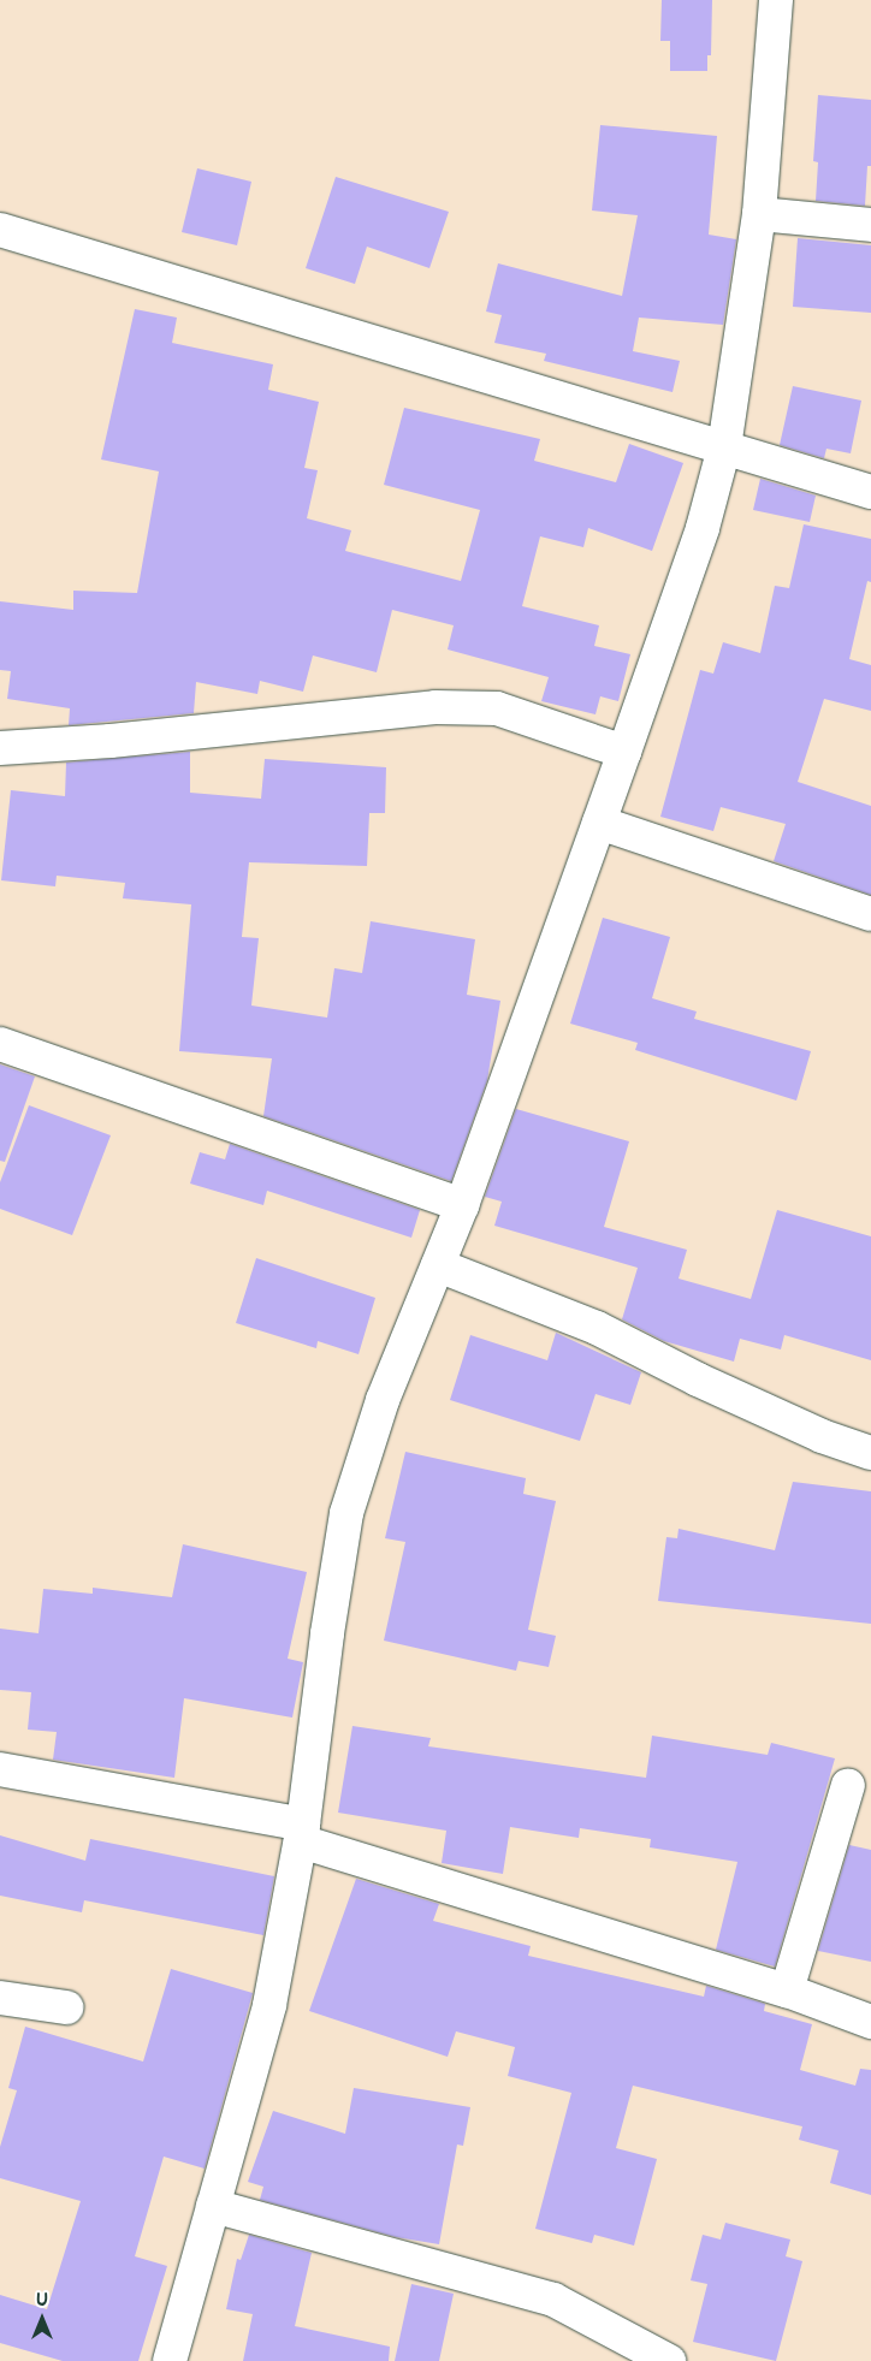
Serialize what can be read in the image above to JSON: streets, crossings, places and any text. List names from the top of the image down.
{
  "north": "top"
}
